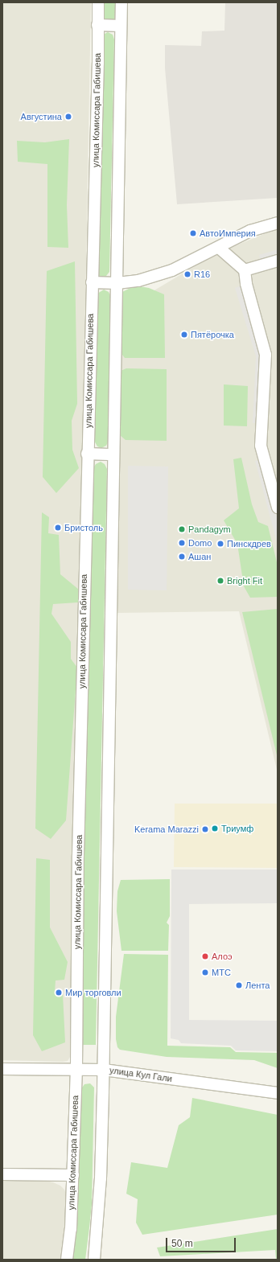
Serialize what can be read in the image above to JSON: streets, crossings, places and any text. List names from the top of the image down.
{
  "streets": {
    "street": ["улица Комиссара Габишева", "улица Кул Гали"]
  },
  "crossings": [
    ["улица Комиссара Габишева", "улица Кул Гали"]
  ],
  "places": [
    "Августина",
    "АвтоИмперия",
    "R16",
    "Пятёрочка",
    "Бристоль",
    "Pandagym",
    "Domo",
    "Пинскдрев",
    "Ашан",
    "Bright Fit",
    "Триумф",
    "Kerama Marazzi",
    "Алоэ",
    "МТС",
    "Лента",
    "Мир торговли"
  ],
  "scale_bar": "50 m"
}
